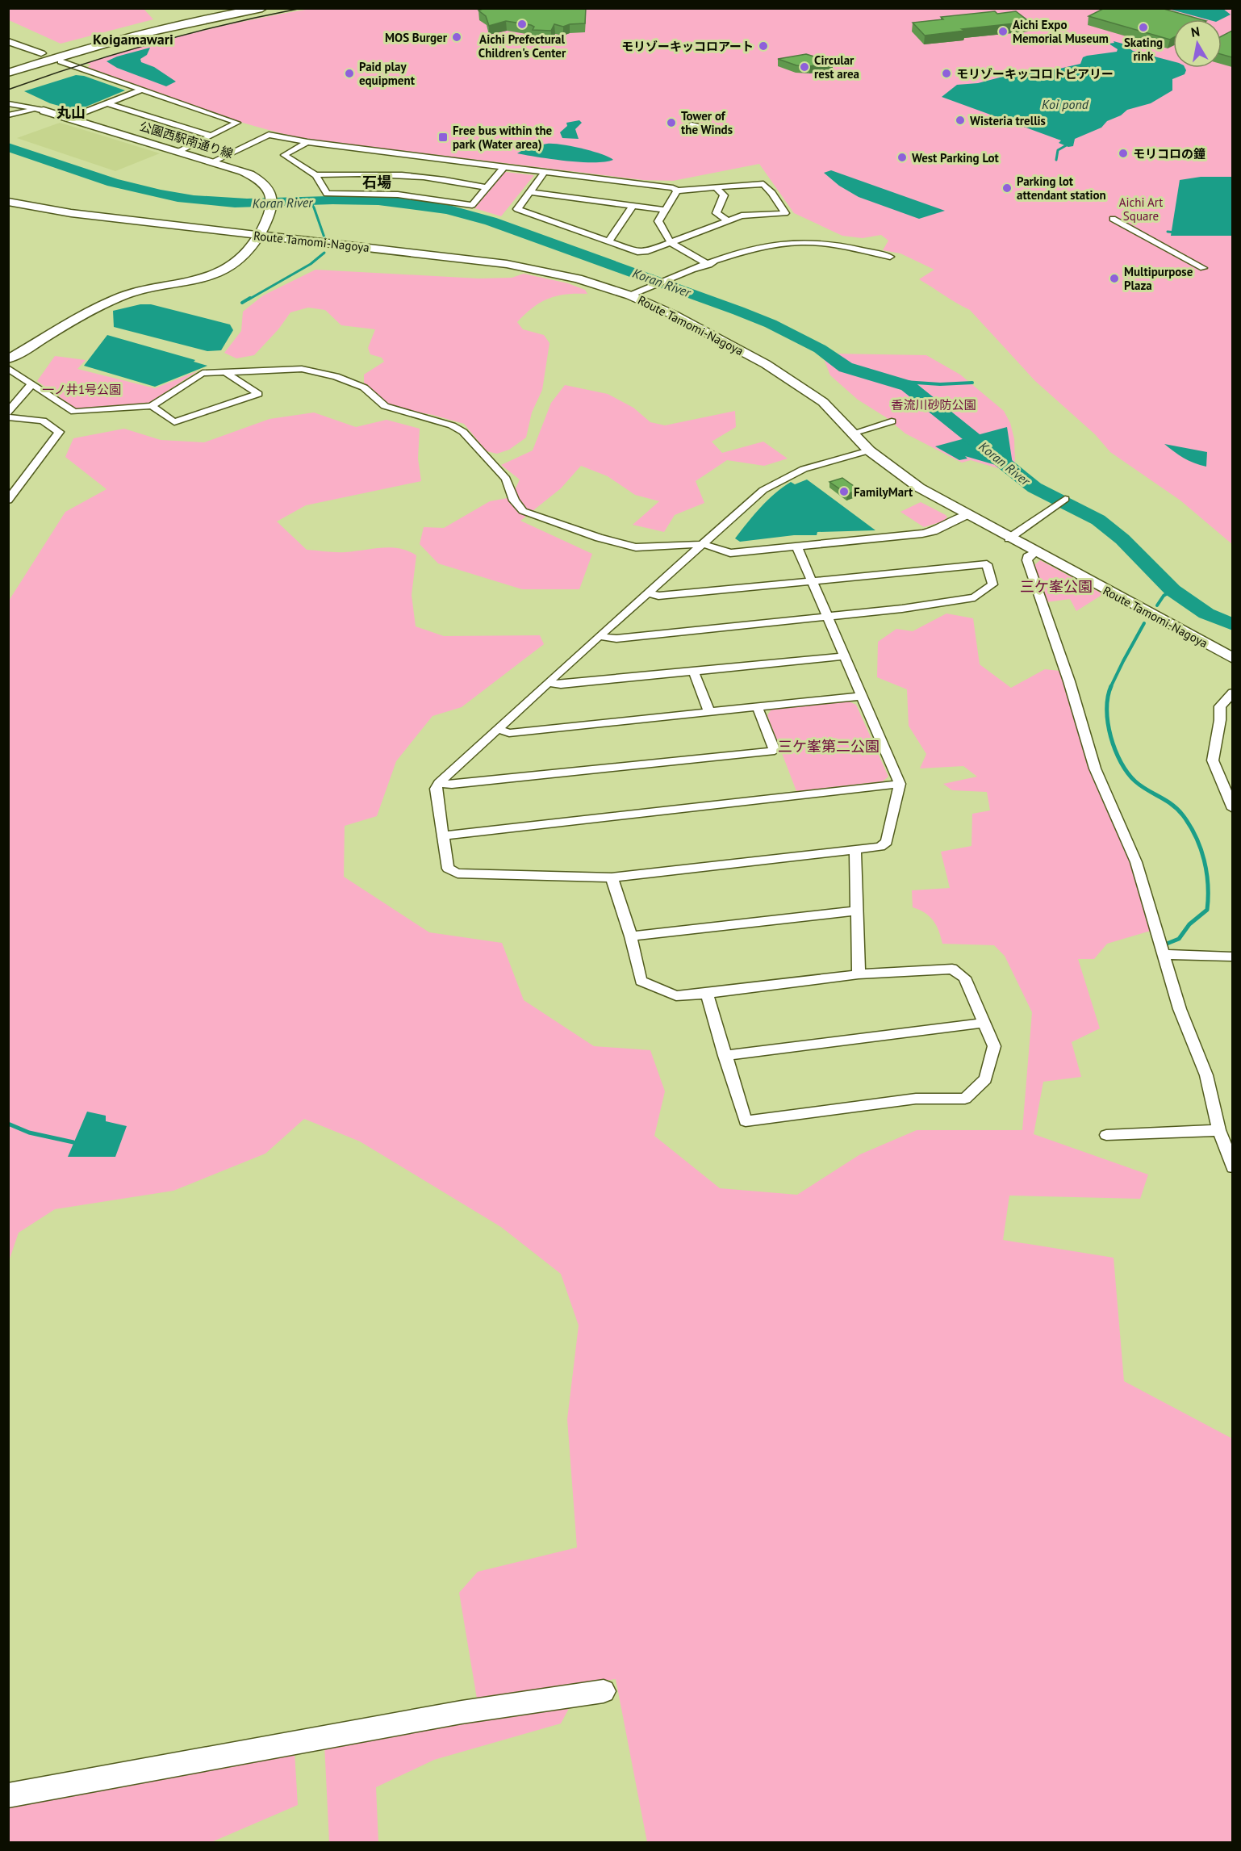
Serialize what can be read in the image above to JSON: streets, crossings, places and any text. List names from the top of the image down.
{
  "streets": {
    "main road": ["公園西駅南通り線", "Route Tamomi-Nagoya"]
  },
  "crossings": [
    ["公園西駅南通り線", "Route Tamomi-Nagoya"]
  ],
  "districts": ["Koigamawari", "丸山", "石場"],
  "water": ["Koi pond", "Koran River"],
  "parks": [
    "Aichi Art Square",
    "一ノ井1号公園",
    "香流川砂防公園",
    "三ケ峯公園",
    "三ケ峯第二公園"
  ],
  "places": {
    "other": [
      "Aichi Prefectural Children's Center",
      "Skating rink",
      "Aichi Expo Memorial Museum",
      "MOS Burger",
      "モリゾーキッコロアート",
      "Circular rest area",
      "Paid play equipment",
      "モリゾーキッコロトピアリー",
      "Wisteria trellis",
      "Tower of the Winds",
      "モリコロの鐘",
      "West Parking Lot",
      "Parking lot attendant station",
      "Multipurpose Plaza",
      "FamilyMart"
    ],
    "transit": ["Free bus within the park (Water area)"]
  },
  "north": "top"
}
